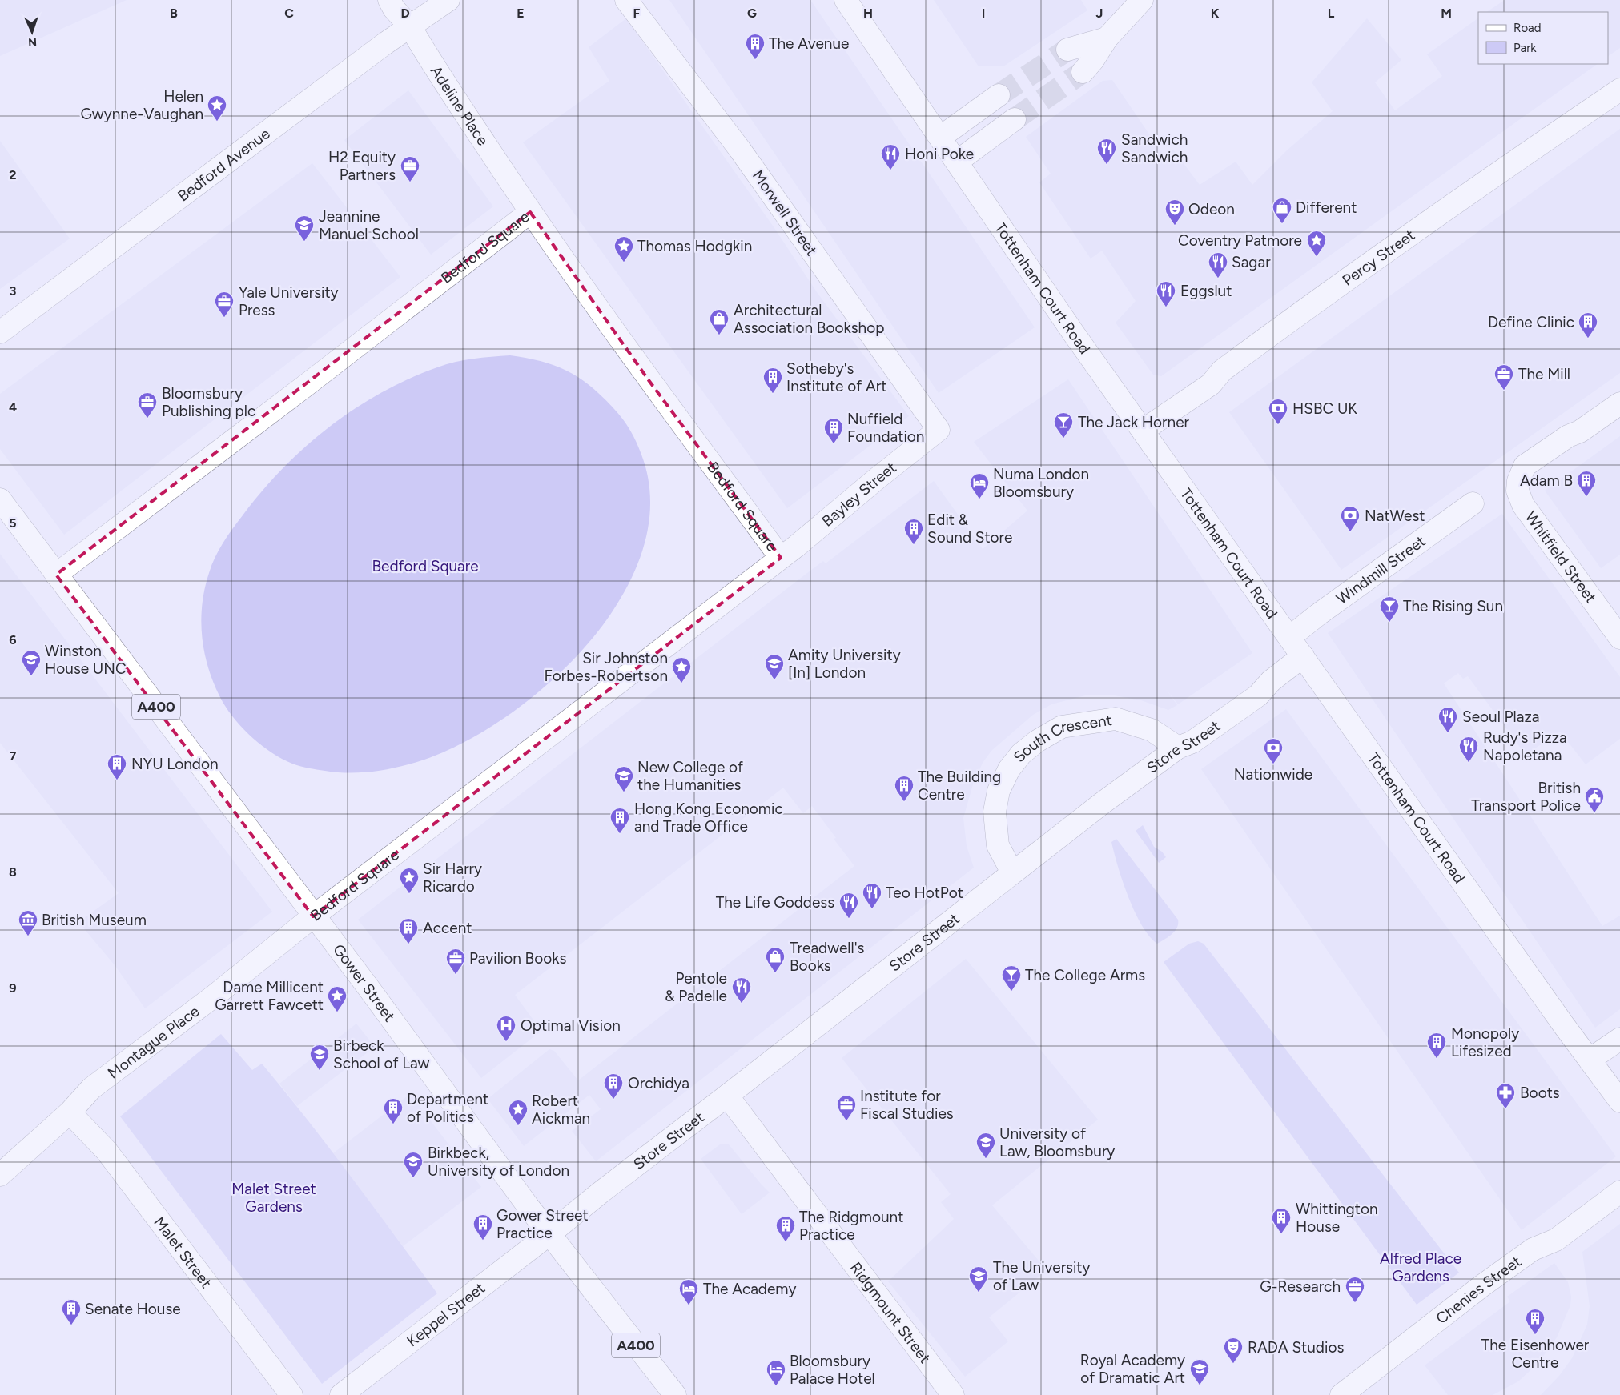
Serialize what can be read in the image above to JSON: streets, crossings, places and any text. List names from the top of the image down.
{
  "streets": {
    "street": [
      "Adeline Place",
      "Bedford Avenue",
      "Morwell Street",
      "Bedford Square",
      "Percy Street",
      "Tottenham Court Road",
      "Bayley Street",
      "Whitfield Street",
      "Windmill Street",
      "A400",
      "South Crescent",
      "Store Street",
      "Gower Street",
      "Montague Place",
      "Malet Street",
      "Chenies Street",
      "Ridgmount Street",
      "Keppel Street"
    ]
  },
  "crossings": [
    ["Adeline Place", "Bedford Avenue"],
    ["Adeline Place", "Bedford Square"],
    ["Morwell Street", "Bayley Street"],
    ["Bedford Square", "Bayley Street"],
    ["Bedford Square", "A400"],
    ["Bedford Square", "Gower Street"],
    ["Bedford Square", "Montague Place"],
    ["Percy Street", "Tottenham Court Road"],
    ["Tottenham Court Road", "Windmill Street"],
    ["Tottenham Court Road", "Store Street"],
    ["South Crescent", "Store Street"],
    ["Store Street", "Gower Street"],
    ["Store Street", "Ridgmount Street"],
    ["Store Street", "Keppel Street"],
    ["Gower Street", "Montague Place"],
    ["Gower Street", "Keppel Street"],
    ["Montague Place", "Malet Street"]
  ],
  "parks": ["Bedford Square", "Malet Street Gardens", "Alfred Place Gardens"],
  "places": {
    "building": [
      "The Avenue",
      "Define Clinic",
      "Sotheby's Institute of Art",
      "Nuffield Foundation",
      "Adam B",
      "Edit & Sound Store",
      "NYU London",
      "The Building Centre",
      "Hong Kong Economic and Trade Office",
      "Accent",
      "Monopoly Lifesized",
      "Orchidya",
      "Department of Politics",
      "Whittington House",
      "Gower Street Practice",
      "The Ridgmount Practice",
      "Senate House",
      "The Eisenhower Centre"
    ],
    "place": [
      "Helen Gwynne-Vaughan",
      "Coventry Patmore",
      "Thomas Hodgkin",
      "Sir Johnston Forbes-Robertson",
      "Sir Harry Ricardo",
      "Dame Millicent Garrett Fawcett",
      "Robert Aickman"
    ],
    "restaurant": [
      "Sandwich Sandwich",
      "Honi Poke",
      "Sagar",
      "Eggslut",
      "Seoul Plaza",
      "Rudy's Pizza Napoletana",
      "Teo HotPot",
      "The Life Goddess",
      "Pentole & Padelle"
    ],
    "office": [
      "H2 Equity Partners",
      "Yale University Press",
      "The Mill",
      "Bloomsbury Publishing plc",
      "Pavilion Books",
      "Institute for Fiscal Studies",
      "G-Research"
    ],
    "shop": ["Different", "Architectural Association Bookshop", "Treadwell's Books"],
    "theatre": ["Odeon", "RADA Studios"],
    "school or university": [
      "Jeannine Manuel School",
      "Winston House UNC",
      "Amity University [In] London",
      "New College of the Humanities",
      "Birbeck School of Law",
      "University of Law, Bloomsbury",
      "Birkbeck, University of London",
      "The University of Law",
      "Royal Academy of Dramatic Art"
    ],
    "bank": ["HSBC UK", "NatWest", "Nationwide"],
    "bar": ["The Jack Horner", "The Rising Sun", "The College Arms"],
    "hotel": ["Numa London Bloomsbury", "The Academy", "Bloomsbury Palace Hotel"],
    "public building": ["British Transport Police"],
    "museum": ["British Museum"],
    "hospital": ["Optimal Vision"],
    "pharmacy": ["Boots"]
  },
  "legend": ["Road", "Park"],
  "north": "bottom",
  "grid": {
    "columns": [
      "B",
      "C",
      "D",
      "E",
      "F",
      "G",
      "H",
      "I",
      "J",
      "K",
      "L",
      "M"
    ],
    "rows": [
      "2",
      "3",
      "4",
      "5",
      "6",
      "7",
      "8",
      "9"
    ]
  }
}
